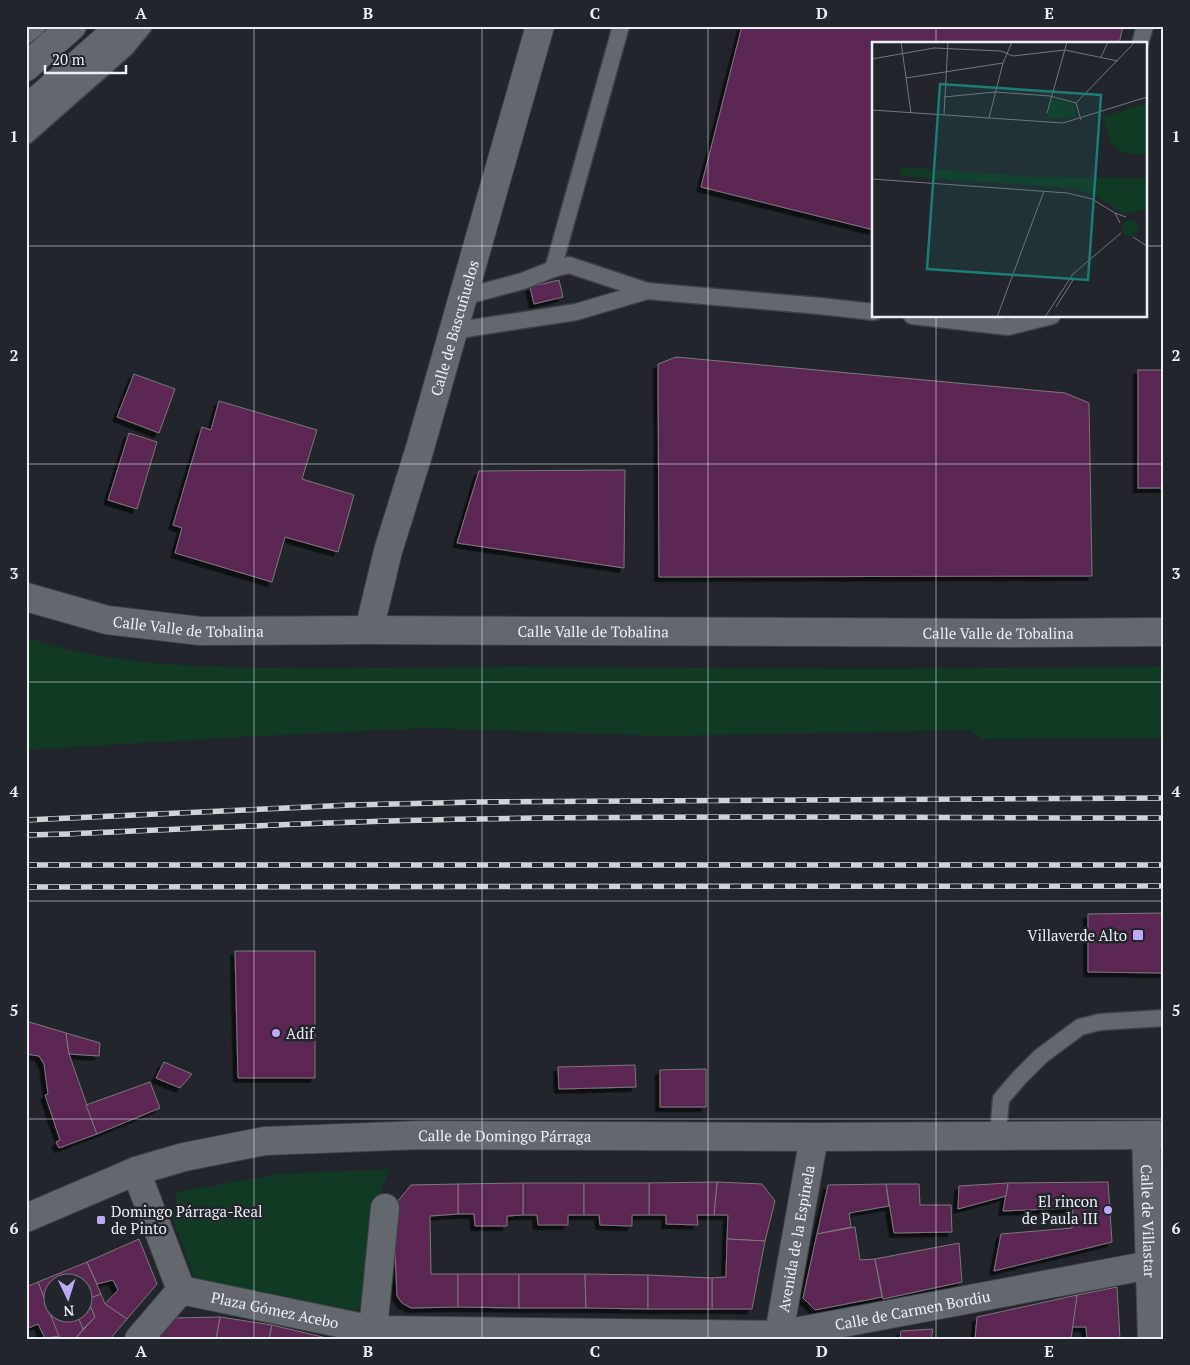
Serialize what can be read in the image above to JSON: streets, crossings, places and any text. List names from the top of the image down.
{
  "streets": {
    "street": [
      "Calle de Bascuñuelos",
      "Calle Valle de Tobalina",
      "Calle de Domingo Párraga",
      "Calle de Villastar",
      "Avenida de la Espinela",
      "Plaza Gómez Acebo",
      "Calle de Carmen Bordiu"
    ]
  },
  "crossings": [
    ["Calle de Bascuñuelos", "Calle Valle de Tobalina"],
    ["Calle de Domingo Párraga", "Calle de Villastar"],
    ["Calle de Domingo Párraga", "Avenida de la Espinela"],
    ["Calle de Villastar", "Calle de Carmen Bordiu"],
    ["Avenida de la Espinela", "Calle de Carmen Bordiu"],
    ["Plaza Gómez Acebo", "Calle de Carmen Bordiu"]
  ],
  "places": {
    "transit": ["Villaverde Alto", "Domingo Párraga-Real de Pinto"],
    "other": ["Adif", "El rincon de Paula III"]
  },
  "scale_bar": "20 m",
  "north": "bottom",
  "grid": {
    "columns": [
      "A",
      "B",
      "C",
      "D",
      "E"
    ],
    "rows": [
      "1",
      "2",
      "3",
      "4",
      "5",
      "6"
    ]
  }
}
